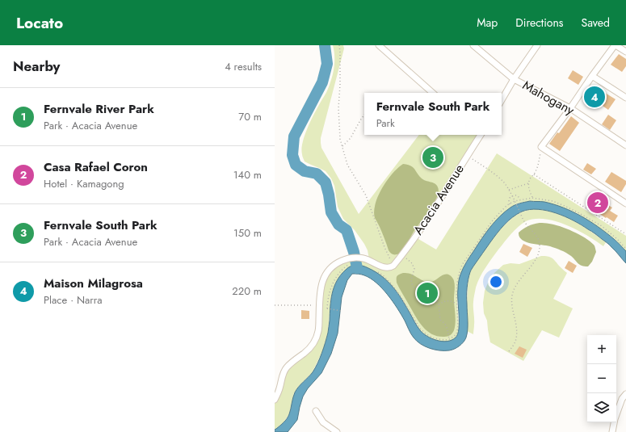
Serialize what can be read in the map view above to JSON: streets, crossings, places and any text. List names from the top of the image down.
{
  "streets": {
    "street": ["Mahogany", "Acacia Avenue"]
  },
  "page": {
    "header": "Locato",
    "nav": ["Map", "Directions", "Saved"],
    "heading": ["Nearby", "4 results"],
    "pins": [
      "4",
      "3",
      "2",
      "1"
    ],
    "list": [
      {
        "mark": "1",
        "name": "Fernvale River Park",
        "note": "Park · Acacia Avenue",
        "value": "70 m"
      },
      {
        "mark": "2",
        "name": "Casa Rafael Coron",
        "note": "Hotel · Kamagong",
        "value": "140 m"
      },
      {
        "mark": "3",
        "name": "Fernvale South Park",
        "note": "Park · Acacia Avenue",
        "value": "150 m"
      },
      {
        "mark": "4",
        "name": "Maison Milagrosa",
        "note": "Place · Narra",
        "value": "220 m"
      }
    ],
    "popup": ["Fernvale South Park", "Park"],
    "map_buttons": ["+", "−"]
  }
}
